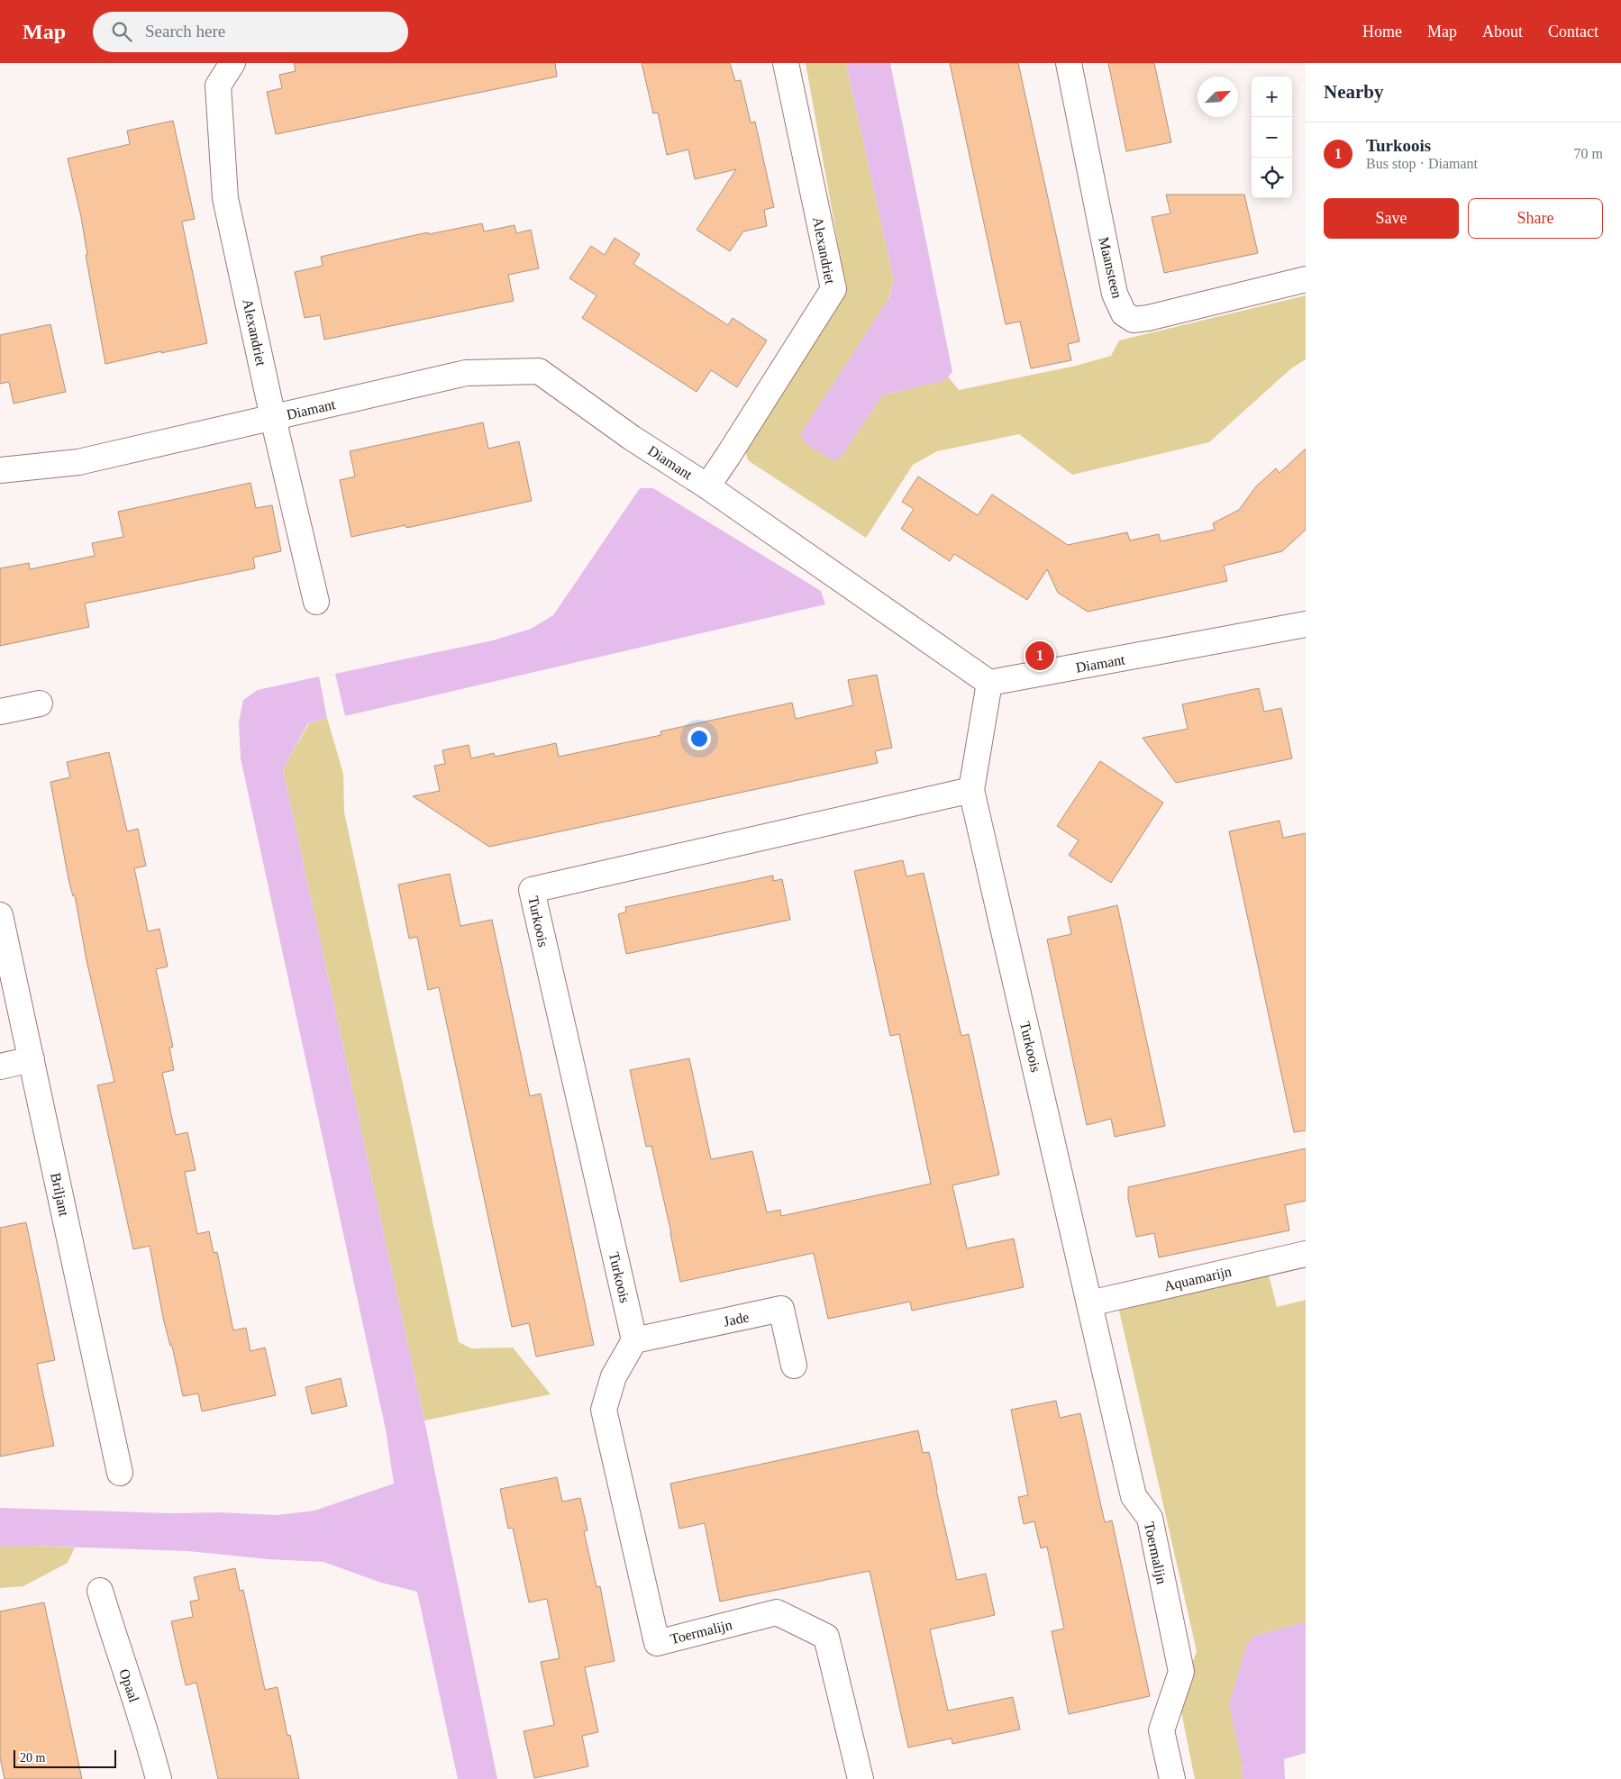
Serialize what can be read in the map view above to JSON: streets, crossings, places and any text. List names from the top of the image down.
{
  "streets": {
    "street": [
      "Alexandriet",
      "Maansteen",
      "Diamant",
      "Turkoois",
      "Briljant",
      "Aquamarijn",
      "Jade",
      "Toermalijn",
      "Opaal"
    ]
  },
  "crossings": [
    ["Alexandriet", "Diamant"],
    ["Diamant", "Turkoois"],
    ["Turkoois", "Aquamarijn"],
    ["Turkoois", "Jade"],
    ["Turkoois", "Toermalijn"],
    ["Aquamarijn", "Toermalijn"],
    ["Jade", "Toermalijn"]
  ],
  "scale_bar": "20 m",
  "north": "top right",
  "page": {
    "header": "Map",
    "search": "Search here",
    "nav": [
      "Home",
      "Map",
      "About",
      "Contact"
    ],
    "heading": "Nearby",
    "map_buttons": ["+", "−"],
    "list": [
      {
        "mark": "1",
        "name": "Turkoois",
        "note": "Bus stop · Diamant",
        "value": "70 m"
      }
    ],
    "buttons": ["Save", "Share"],
    "pins": "1",
    "scale": "20 m"
  }
}
